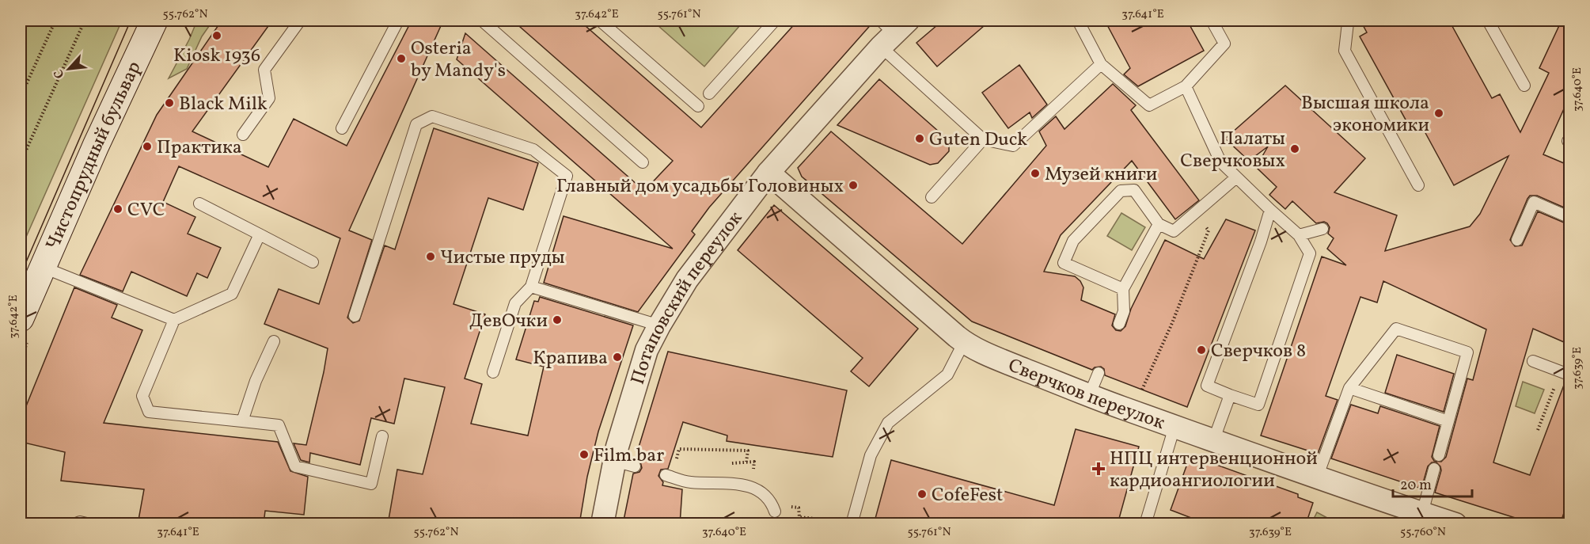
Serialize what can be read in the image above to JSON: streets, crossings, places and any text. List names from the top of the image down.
{
  "streets": {
    "main road": ["Чистопрудный бульвар"],
    "street": ["Потаповский переулок", "Сверчков переулок"]
  },
  "crossings": [
    ["Потаповский переулок", "Сверчков переулок"]
  ],
  "places": {
    "other": [
      "Kiosk 1936",
      "Osteria by Mandy's",
      "Black Milk",
      "Высшая школа экономики",
      "Guten Duck",
      "Практика",
      "Палаты Сверчковых",
      "Музей книги",
      "Главный дом усадьбы Головиных",
      "CVC",
      "Чистые пруды",
      "ДевОчки",
      "Сверчков 8",
      "Крапива",
      "Film.bar",
      "CofeFest"
    ],
    "health": ["НПЦ интервенционной кардиоангиологии"]
  },
  "scale_bar": "20 m",
  "north": "bottom left",
  "coordinates": [
    "55.762°N",
    "37.642°E",
    "55.761°N",
    "37.641°E",
    "37.640°E",
    "37.639°E",
    "55.760°N"
  ]
}
